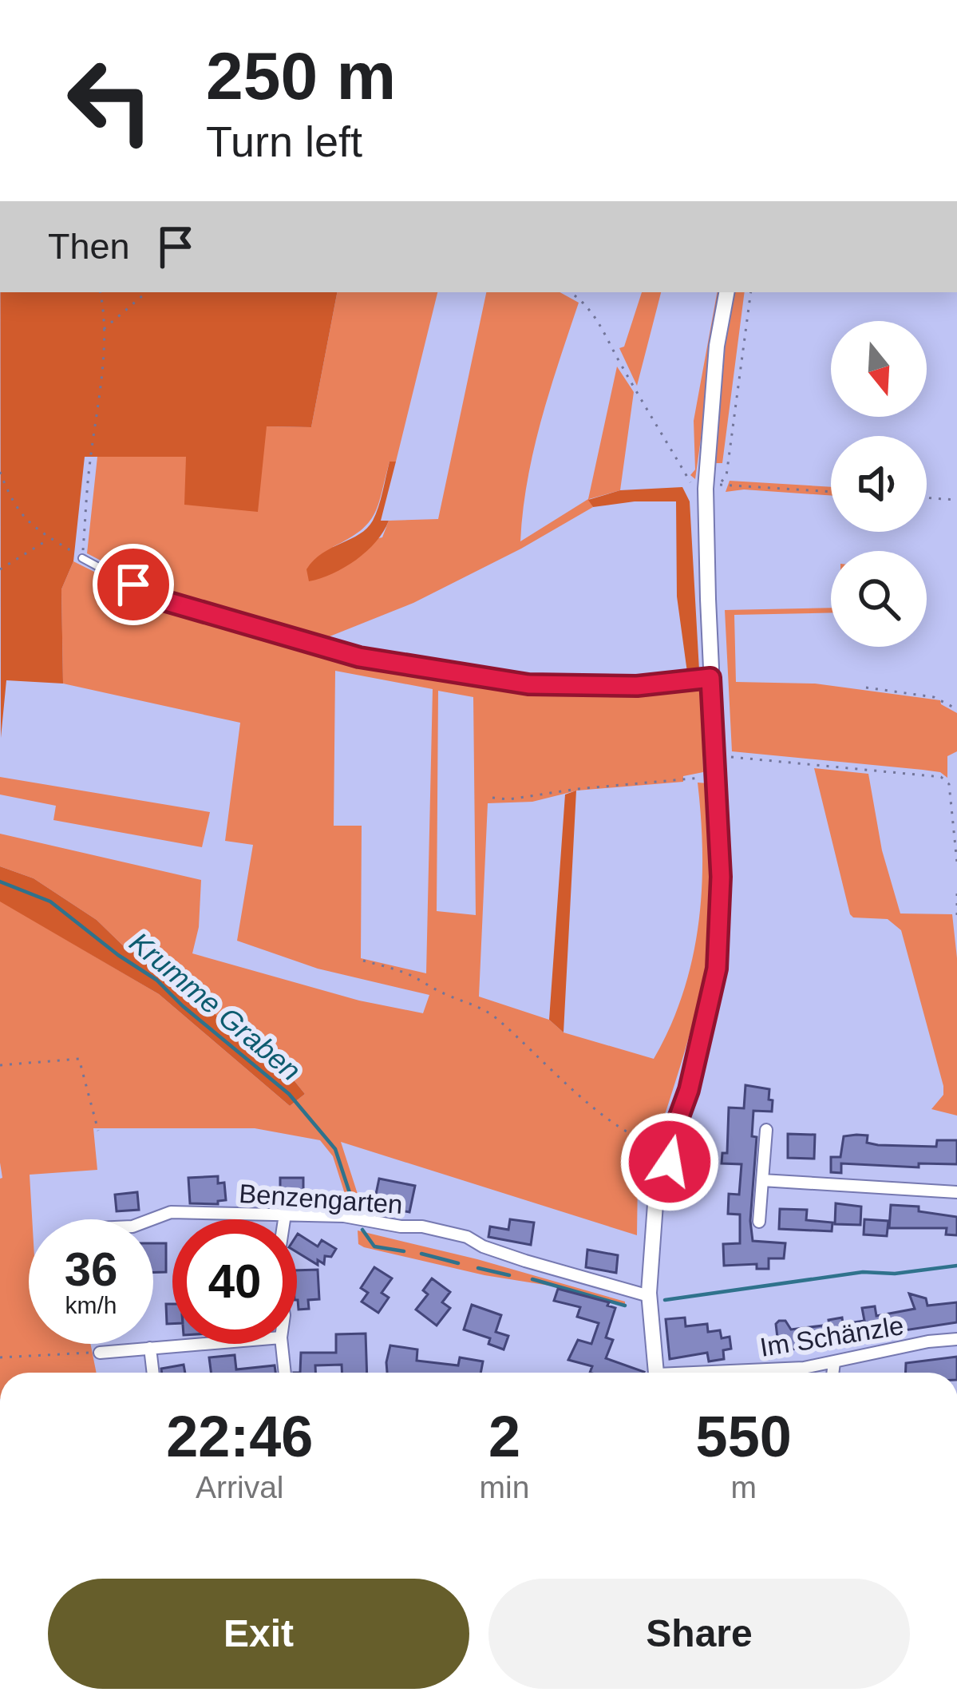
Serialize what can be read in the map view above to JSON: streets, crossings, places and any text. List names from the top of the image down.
{
  "streets": {
    "street": ["Benzengarten", "Im Schänzle"]
  },
  "water": ["Krumme Graben"],
  "north": "bottom",
  "page": {
    "turn": ["250 m", "Turn left"],
    "then": "Then",
    "speed": "36 km/h",
    "limit": "40",
    "eta": [
      "22:46",
      "Arrival",
      "2",
      "min",
      "550",
      "m"
    ],
    "buttons": ["Exit", "Share"]
  }
}
